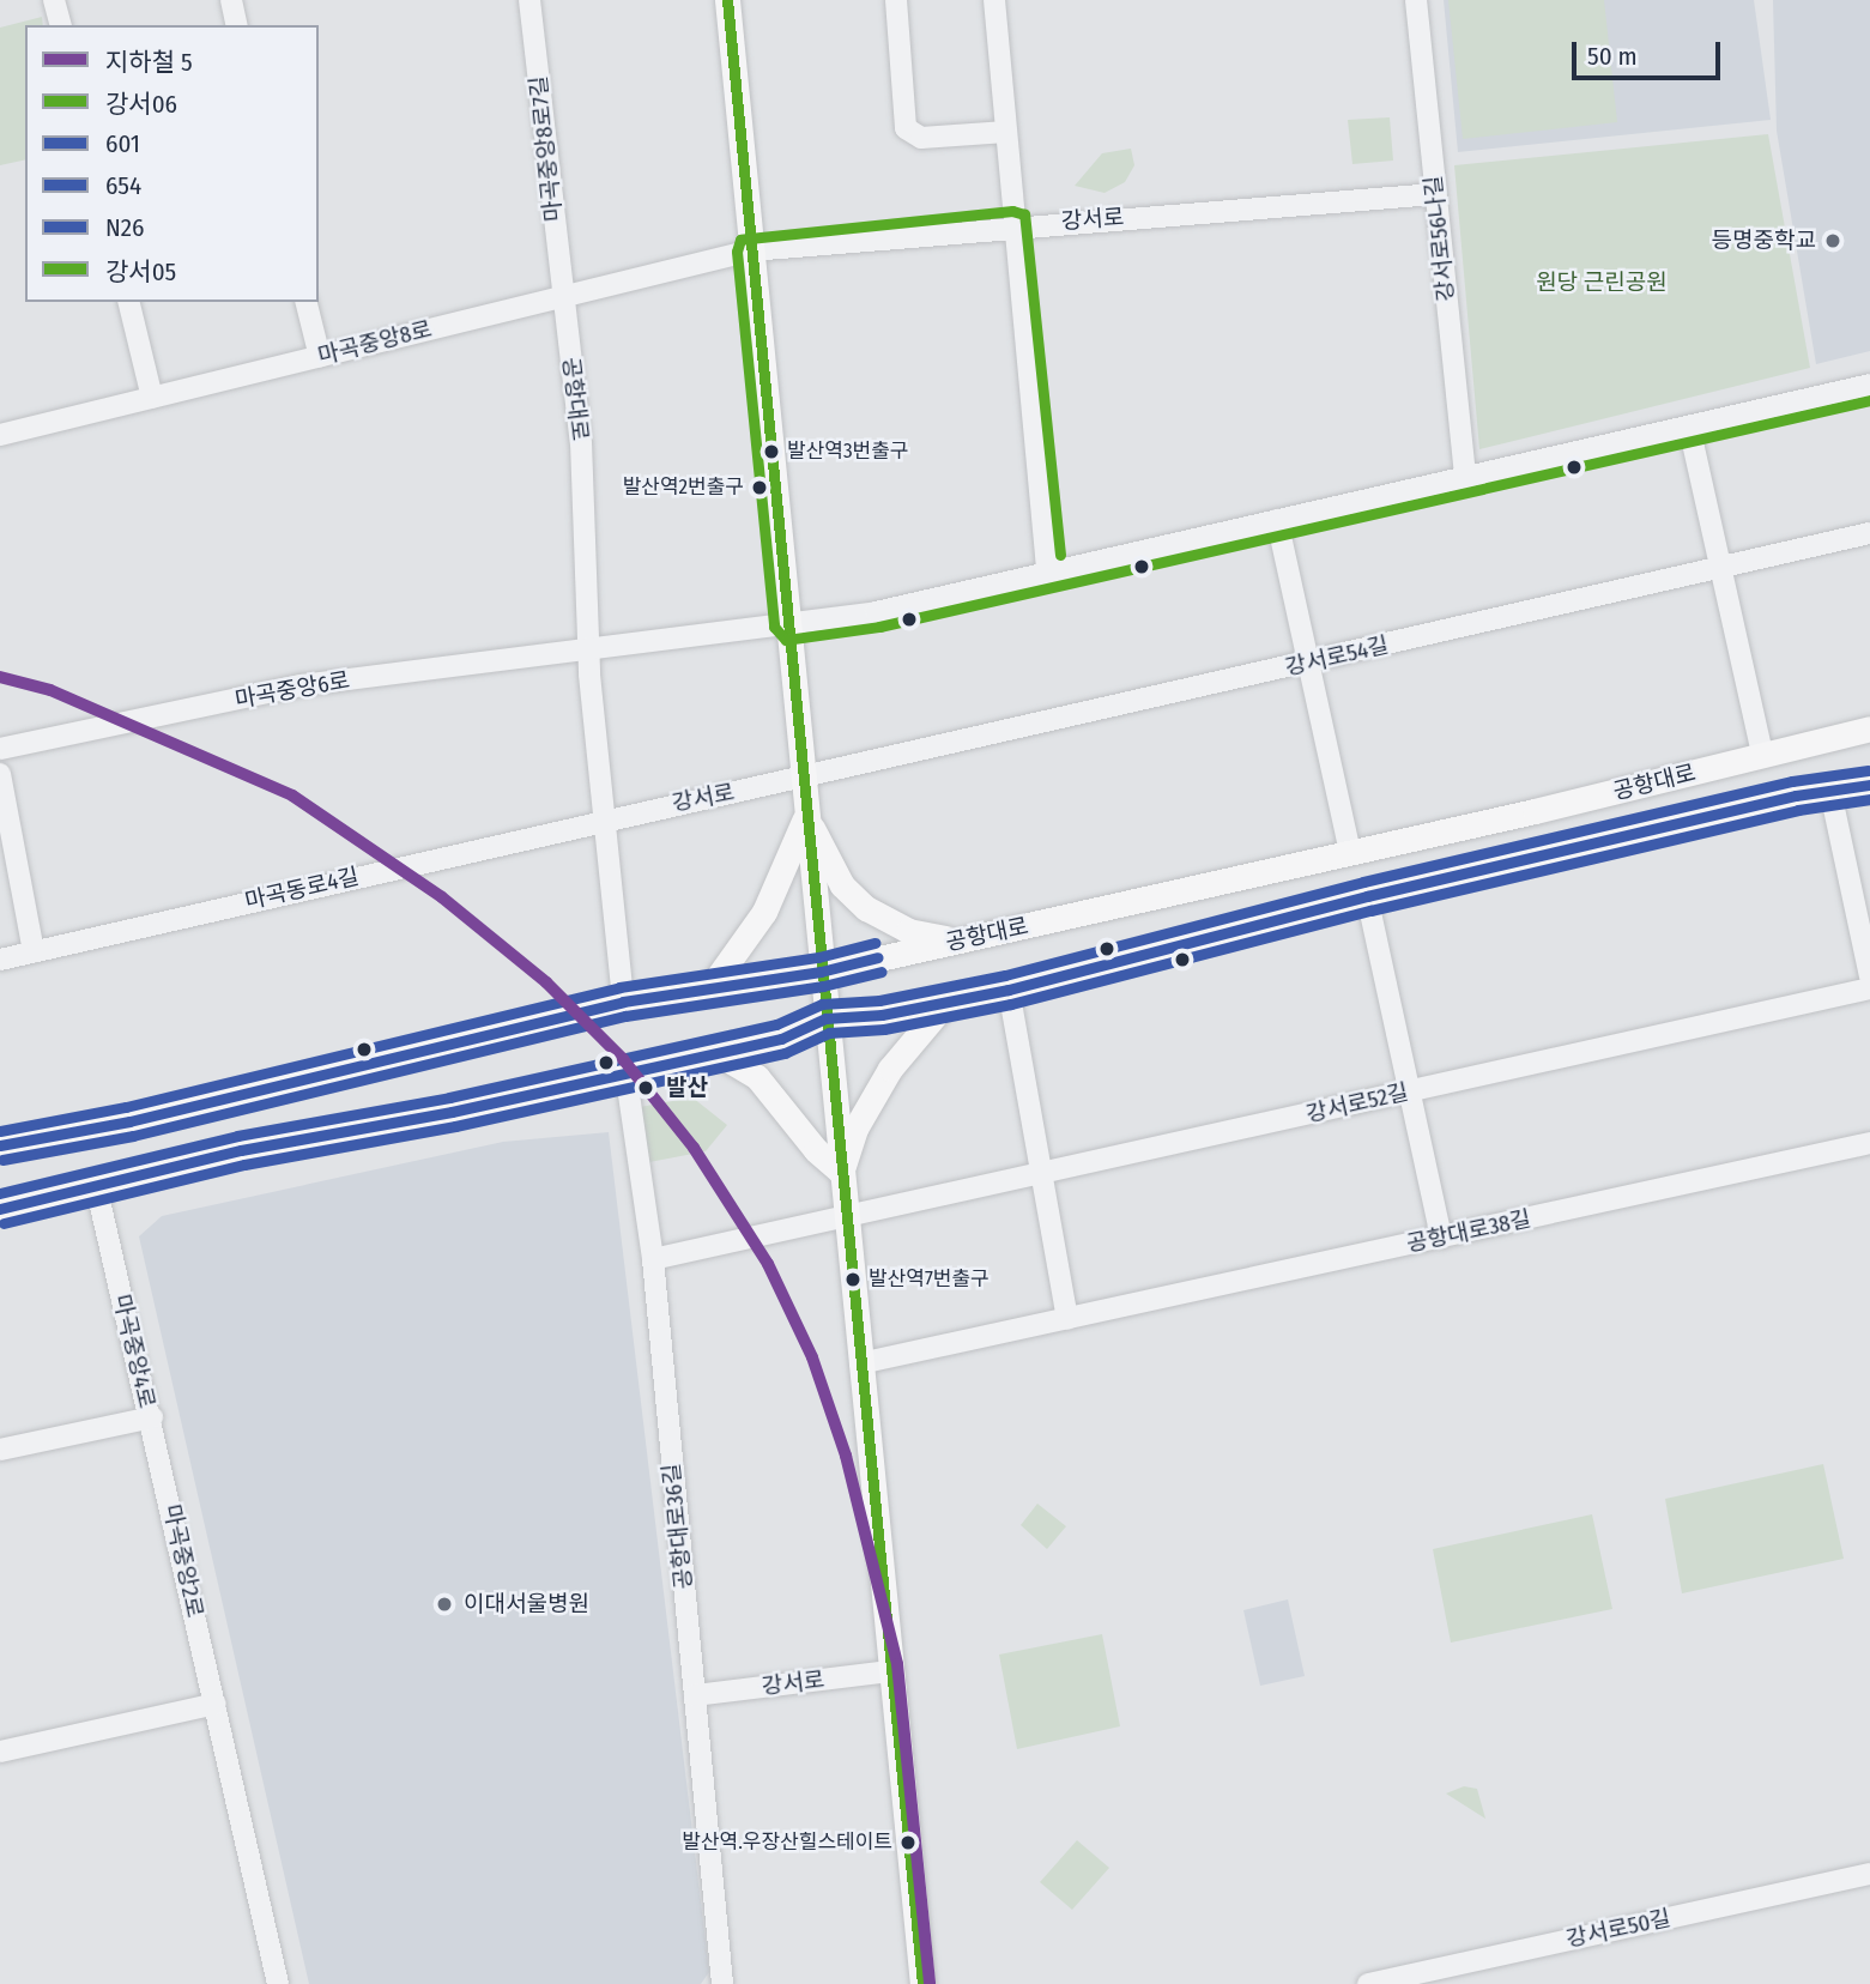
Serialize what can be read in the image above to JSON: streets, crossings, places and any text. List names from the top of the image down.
{
  "streets": {
    "main road": ["공항대로"],
    "street": [
      "마곡중앙8로7길",
      "강서로",
      "강서로56나길",
      "마곡중앙8로",
      "강서로54길",
      "마곡중앙6로",
      "마곡동로4길",
      "강서로52길",
      "공항대로38길",
      "마곡중앙4로",
      "공항대로36길",
      "마곡중앙2로",
      "강서로50길"
    ]
  },
  "crossings": [
    ["마곡중앙8로7길", "마곡중앙8로"],
    ["마곡중앙8로7길", "공항대로"],
    ["강서로", "강서로56나길"],
    ["강서로", "마곡중앙8로"],
    ["강서로", "공항대로"],
    ["강서로", "강서로54길"],
    ["강서로", "마곡동로4길"],
    ["강서로", "공항대로36길"],
    ["마곡중앙8로", "공항대로"],
    ["공항대로", "마곡중앙6로"],
    ["공항대로", "마곡동로4길"],
    ["공항대로", "마곡중앙4로"],
    ["공항대로", "공항대로36길"],
    ["마곡중앙4로", "마곡중앙2로"]
  ],
  "parks": ["원당 근린공원"],
  "places": [
    "등명중학교",
    "발산역3번출구",
    "발산역2번출구",
    "발산",
    "발산역7번출구",
    "이대서울병원",
    "발산역.우장산힐스테이트"
  ],
  "lines": [
    "transit line 강서06",
    "transit line 강서05",
    "metro line 5",
    "transit line N26",
    "transit line 601",
    "transit line 654"
  ],
  "legend": [
    "지하철 5",
    "강서06",
    "601",
    "654",
    "N26",
    "강서05"
  ],
  "scale_bar": "50 m"
}
